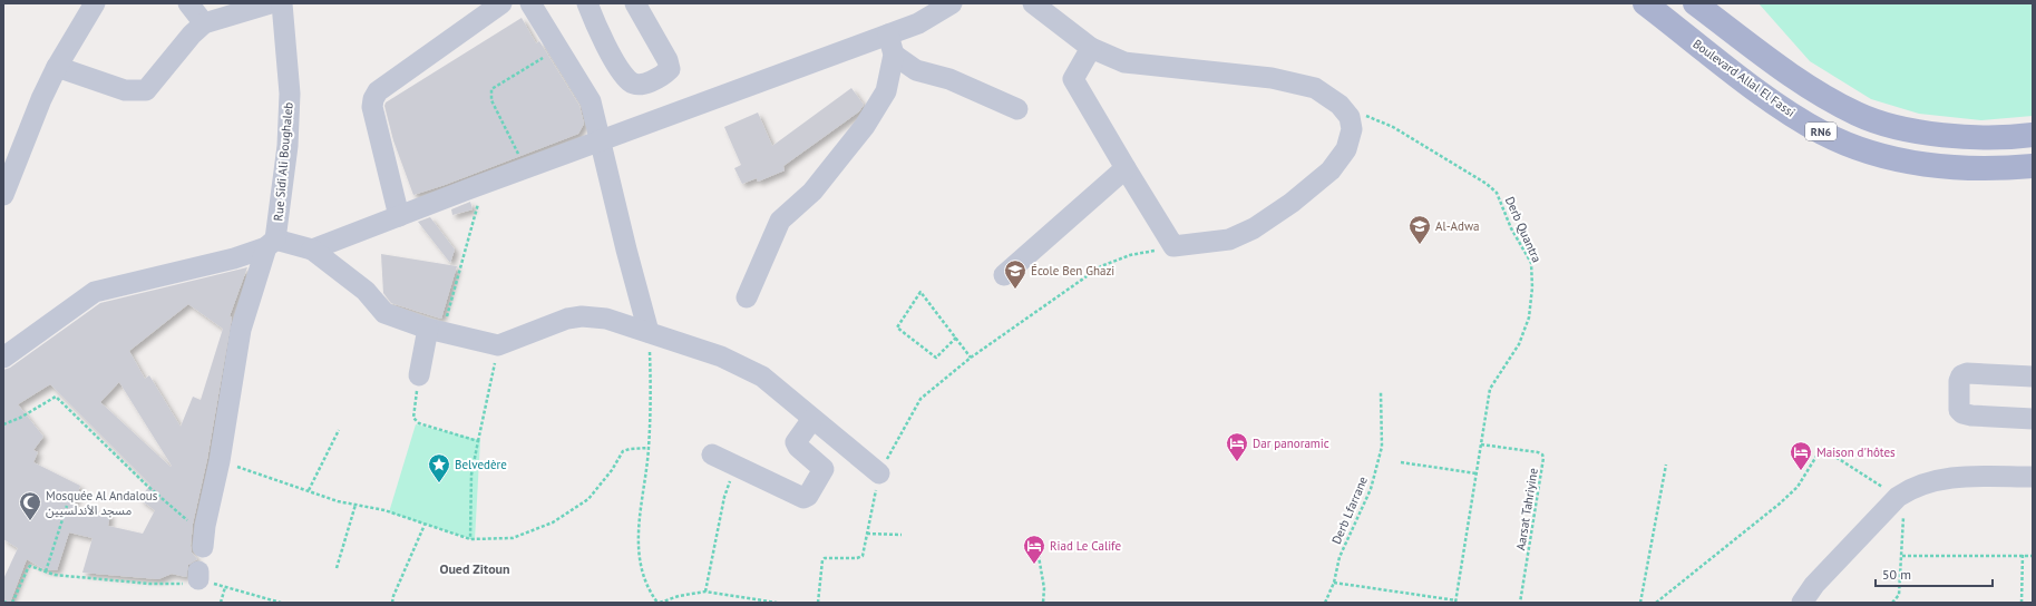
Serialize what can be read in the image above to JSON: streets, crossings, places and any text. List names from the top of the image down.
{
  "streets": {
    "main road": ["Boulevard Allal El Fassi", "RN6"],
    "street": ["Rue Sidi Ali Boughaleb"],
    "path": ["Derb Quantra", "Aarsat Tahriyine", "Derb Lfarrane"]
  },
  "crossings": [
    ["Derb Quantra", "Aarsat Tahriyine"]
  ],
  "districts": ["Oued Zitoun"],
  "places": {
    "school or university": ["Al-Adwa", "École Ben Ghazi"],
    "hotel": ["Dar panoramic", "Maison d'hôtes", "Riad Le Calife"],
    "place": ["Belvedère"],
    "mosque": ["Mosquée Al Andalous مسجد الأندلسيين"]
  },
  "scale_bar": "50 m"
}
